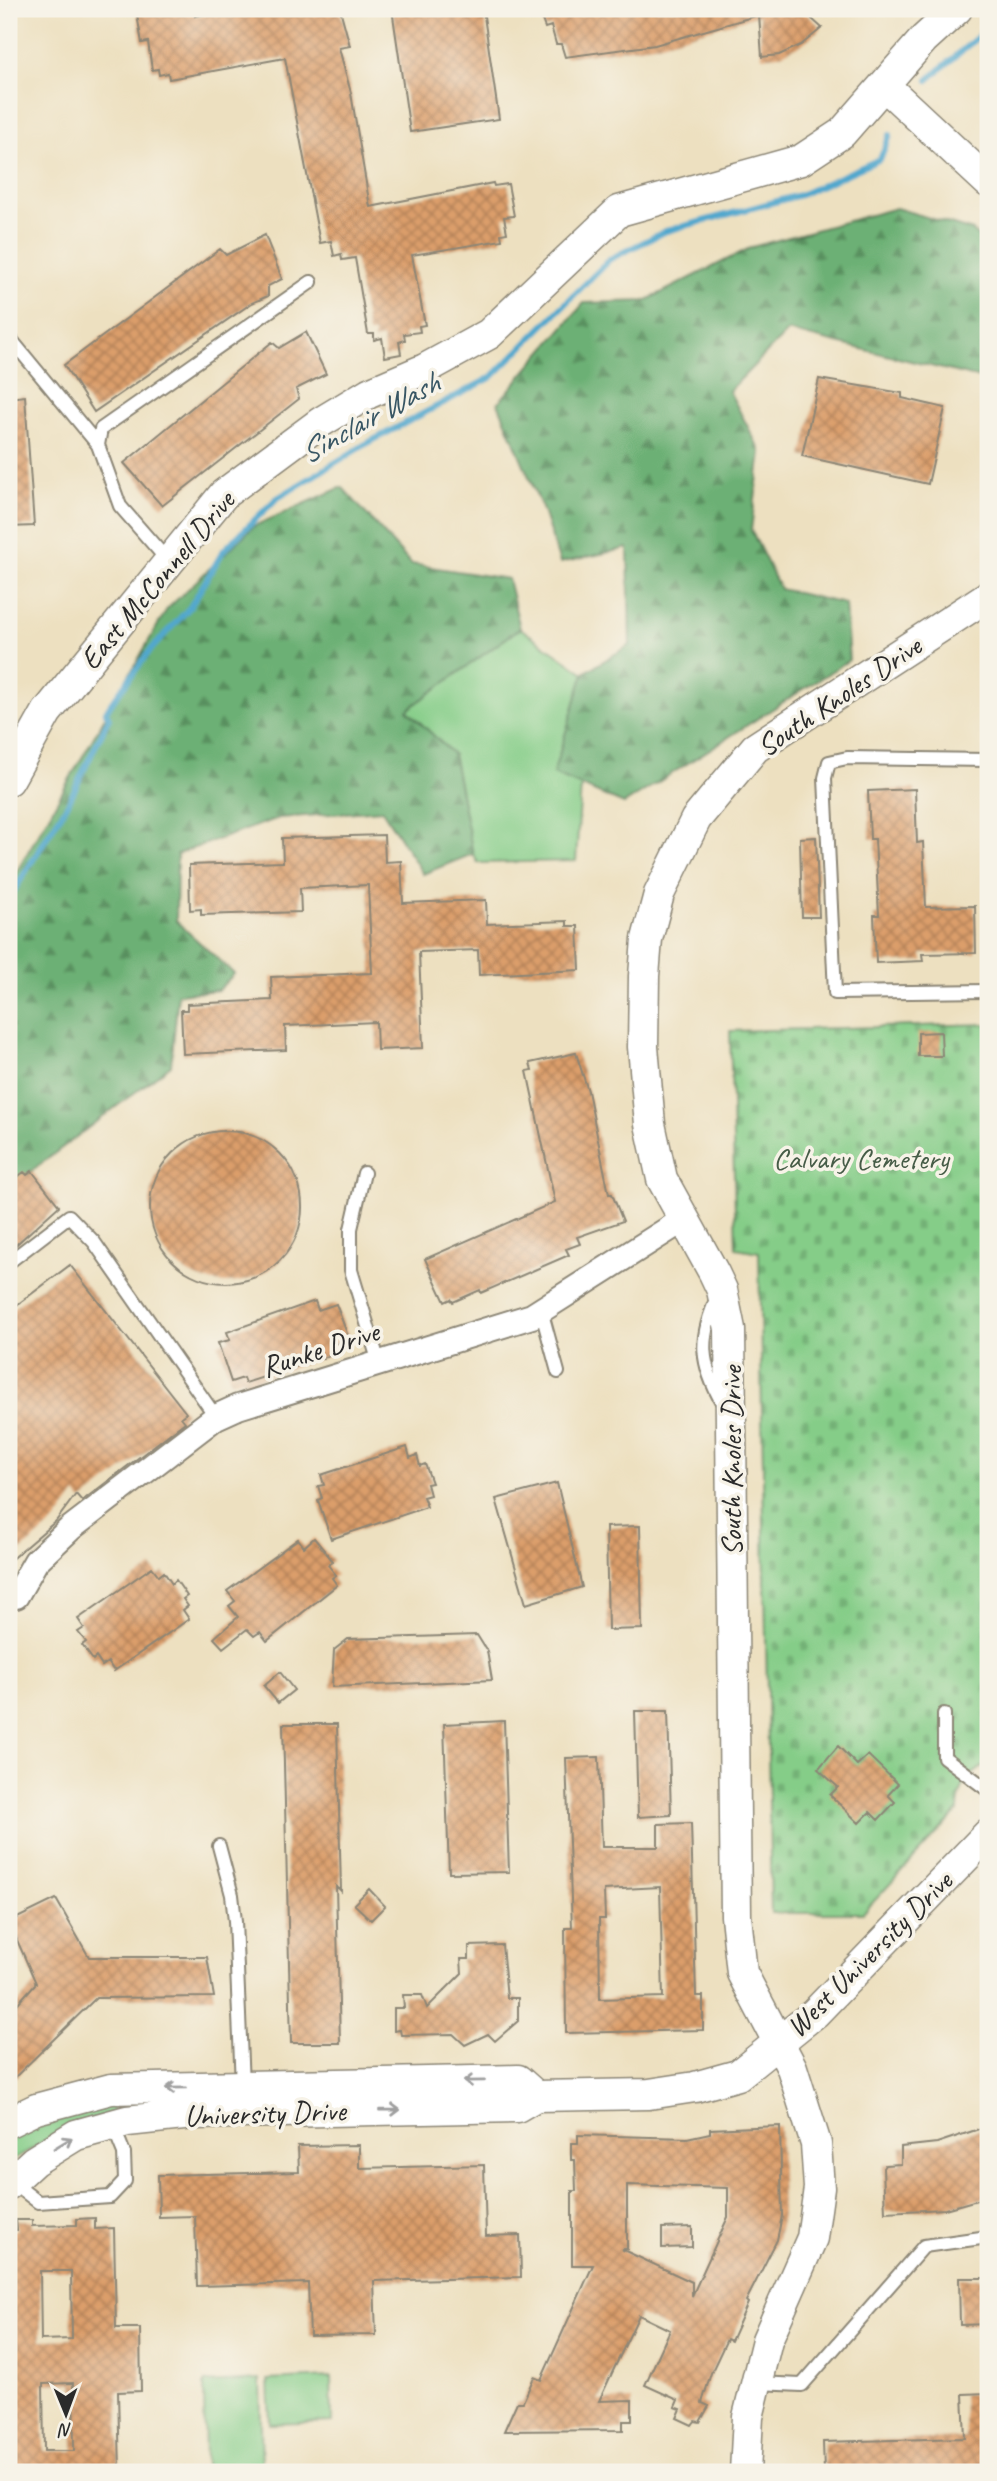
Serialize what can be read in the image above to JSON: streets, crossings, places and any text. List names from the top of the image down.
{
  "streets": {
    "street": [
      "East McConnell Drive",
      "South Knoles Drive",
      "Runke Drive",
      "West University Drive",
      "University Drive"
    ]
  },
  "crossings": [
    ["South Knoles Drive", "Runke Drive"],
    ["South Knoles Drive", "West University Drive"],
    ["South Knoles Drive", "University Drive"],
    ["West University Drive", "University Drive"]
  ],
  "water": ["Sinclair Wash"],
  "parks": ["Calvary Cemetery"],
  "north": "bottom"
}
